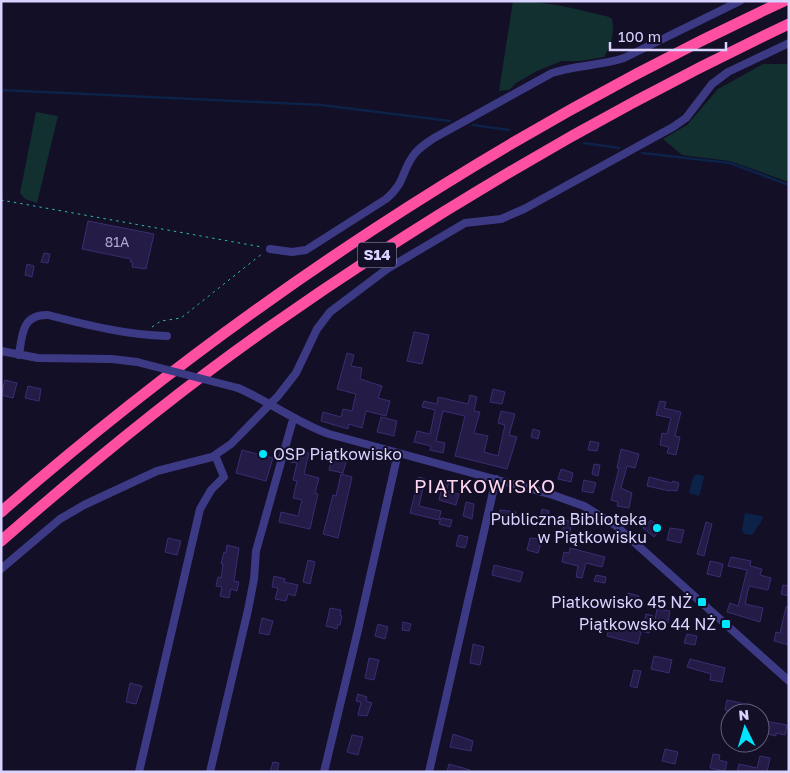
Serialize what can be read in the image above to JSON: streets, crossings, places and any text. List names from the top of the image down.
{
  "streets": {
    "highway": ["S14"]
  },
  "districts": ["PIĄTKOWISKO"],
  "places": {
    "other": ["OSP Piątkowisko", "Publiczna Biblioteka w Piątkowisku"],
    "transit": ["Piatkowisko 45 NŻ", "Piątkowsko 44 NŻ"]
  },
  "house_numbers": ["81A"],
  "scale_bar": "100 m",
  "north": "top"
}
